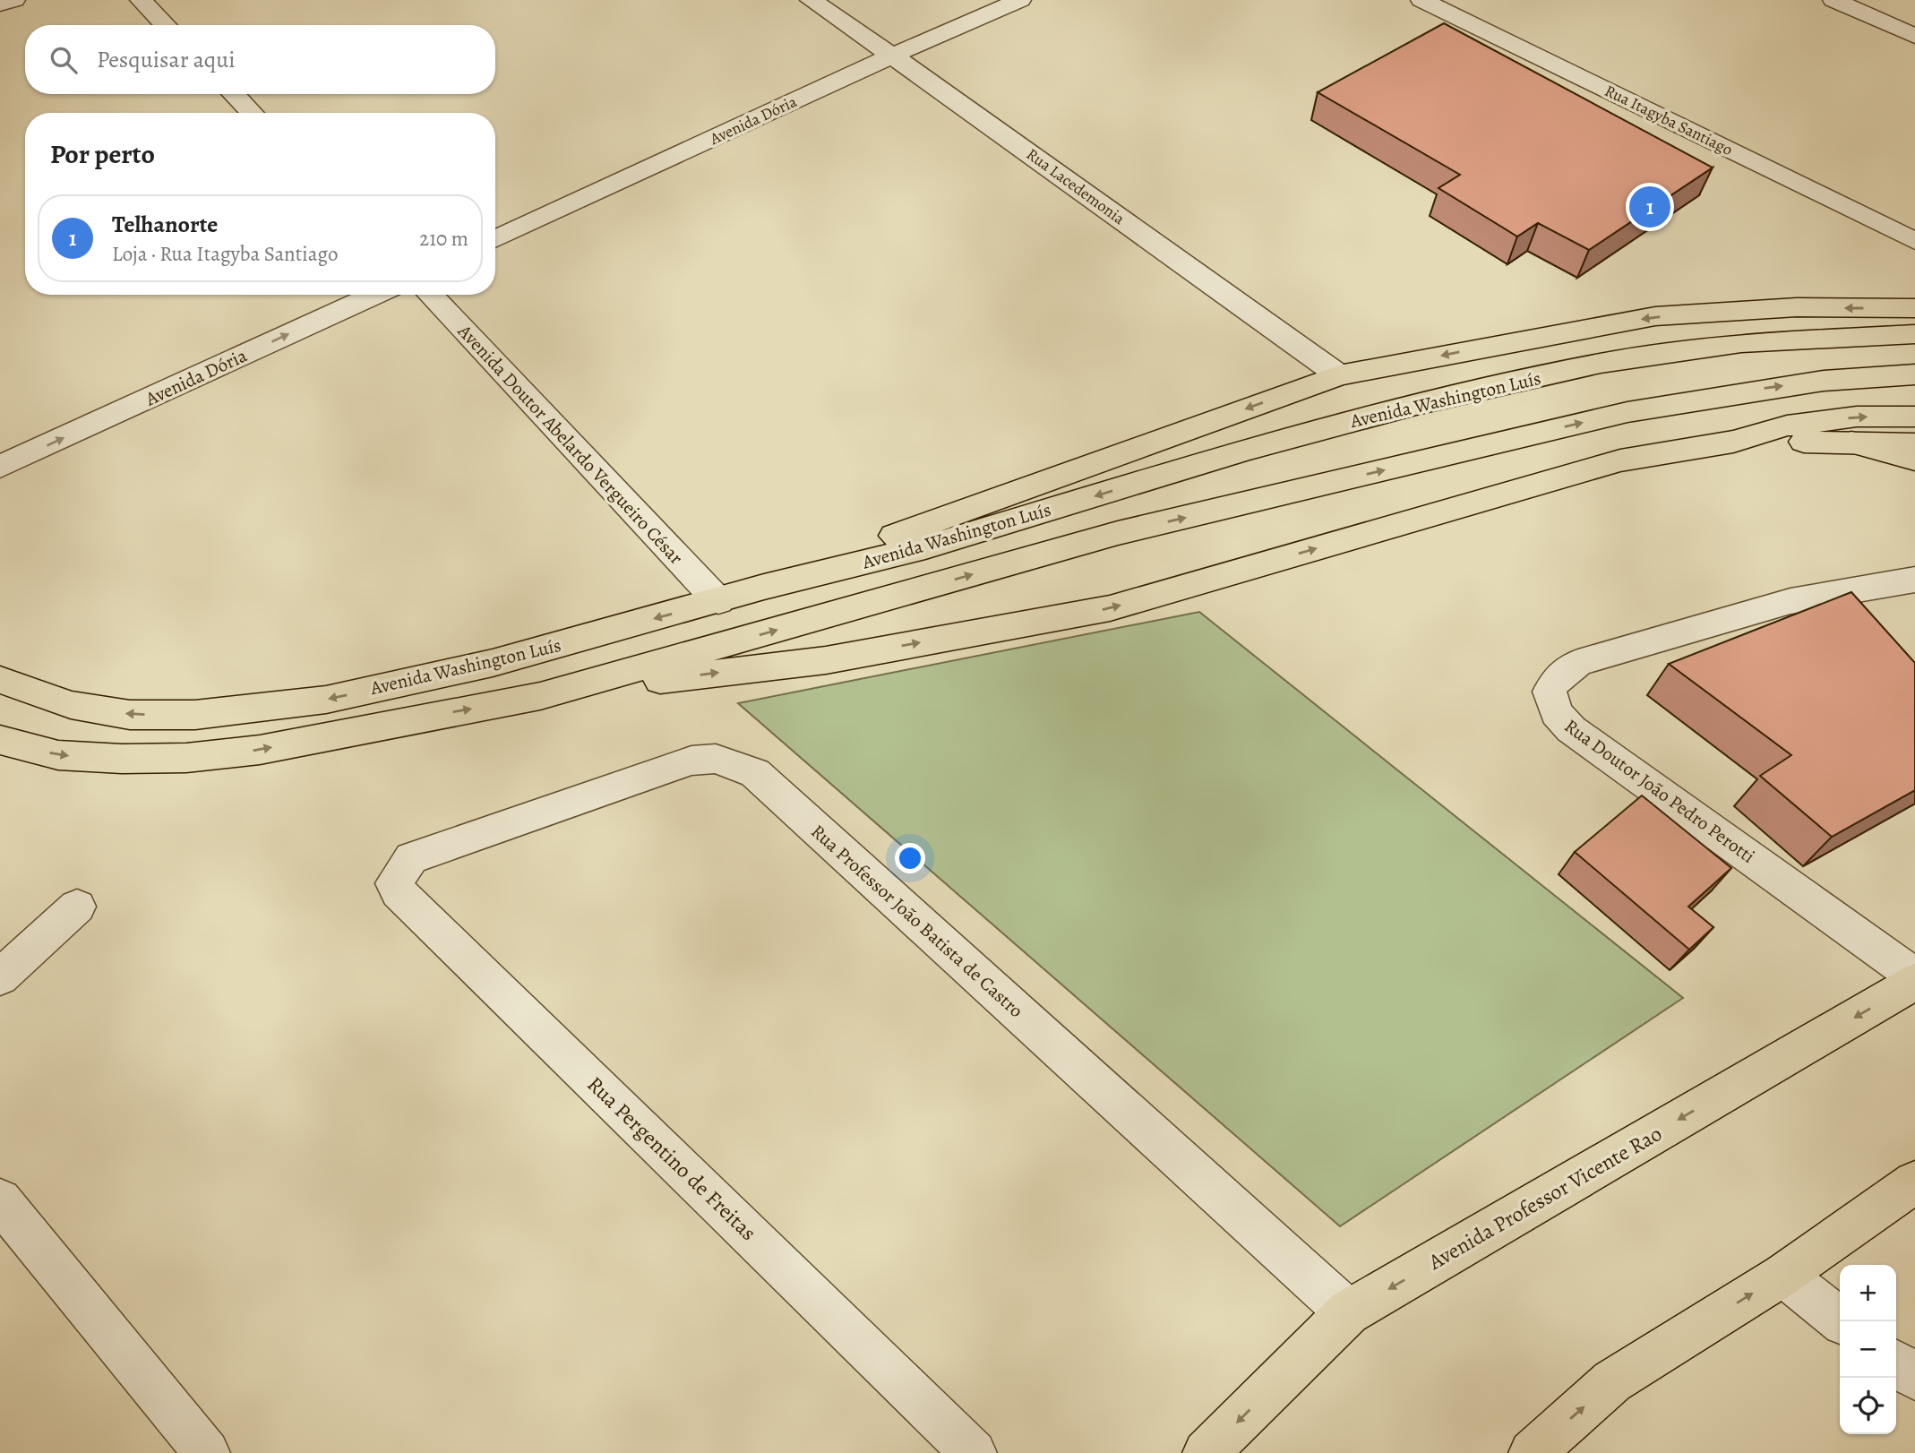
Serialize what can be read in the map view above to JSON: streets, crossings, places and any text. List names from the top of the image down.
{
  "streets": {
    "main road": ["Avenida Washington Luís", "Avenida Professor Vicente Rao"],
    "street": [
      "Avenida Dória",
      "Rua Itagyba Santiago",
      "Rua Lacedemonia",
      "Avenida Doutor Abelardo Vergueiro César",
      "Rua Doutor João Pedro Perotti",
      "Rua Professor João Batista de Castro",
      "Rua Pergentino de Freitas"
    ]
  },
  "crossings": [
    ["Avenida Dória", "Rua Lacedemonia"],
    ["Avenida Washington Luís", "Avenida Doutor Abelardo Vergueiro César"],
    ["Rua Professor João Batista de Castro", "Rua Pergentino de Freitas"],
    ["Rua Professor João Batista de Castro", "Avenida Professor Vicente Rao"]
  ],
  "one_way": ["Avenida Dória"],
  "page": {
    "search": "Pesquisar aqui",
    "heading": "Por perto",
    "pins": "1",
    "list": [
      {
        "mark": "1",
        "name": "Telhanorte",
        "note": "Loja · Rua Itagyba Santiago",
        "value": "210 m"
      }
    ],
    "map_buttons": ["+", "−"]
  }
}
